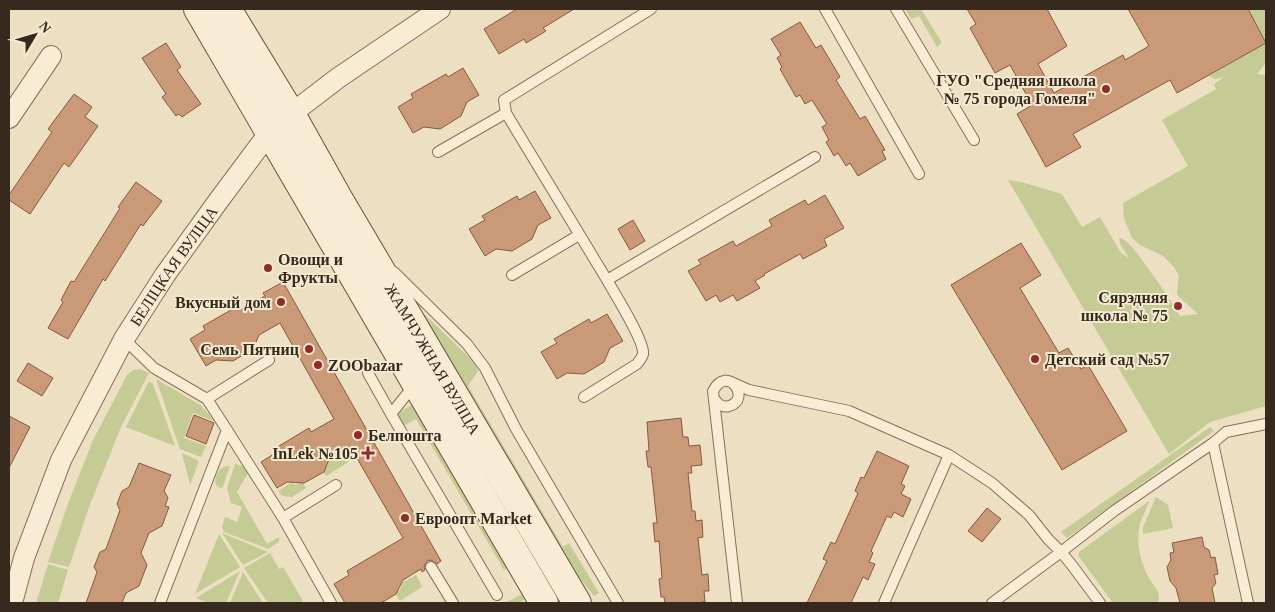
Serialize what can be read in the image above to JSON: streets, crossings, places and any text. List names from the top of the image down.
{
  "streets": {
    "main road": ["ЖАМЧУЖНАЯ ВУЛІЦА"],
    "street": ["БЕЛІЦКАЯ ВУЛІЦА"]
  },
  "crossings": [
    ["БЕЛІЦКАЯ ВУЛІЦА", "ЖАМЧУЖНАЯ ВУЛІЦА"]
  ],
  "places": {
    "other": [
      "ГУО \"Средняя школа № 75 города Гомеля\"",
      "Овощи и Фрукты",
      "Вкусный дом",
      "Сярэдняя школа № 75",
      "Семь Пятниц",
      "Детский сад №57",
      "ZOObazar",
      "Белпошта",
      "Евроопт Market"
    ],
    "health": ["InLek №105"]
  },
  "north": "top right"
}
